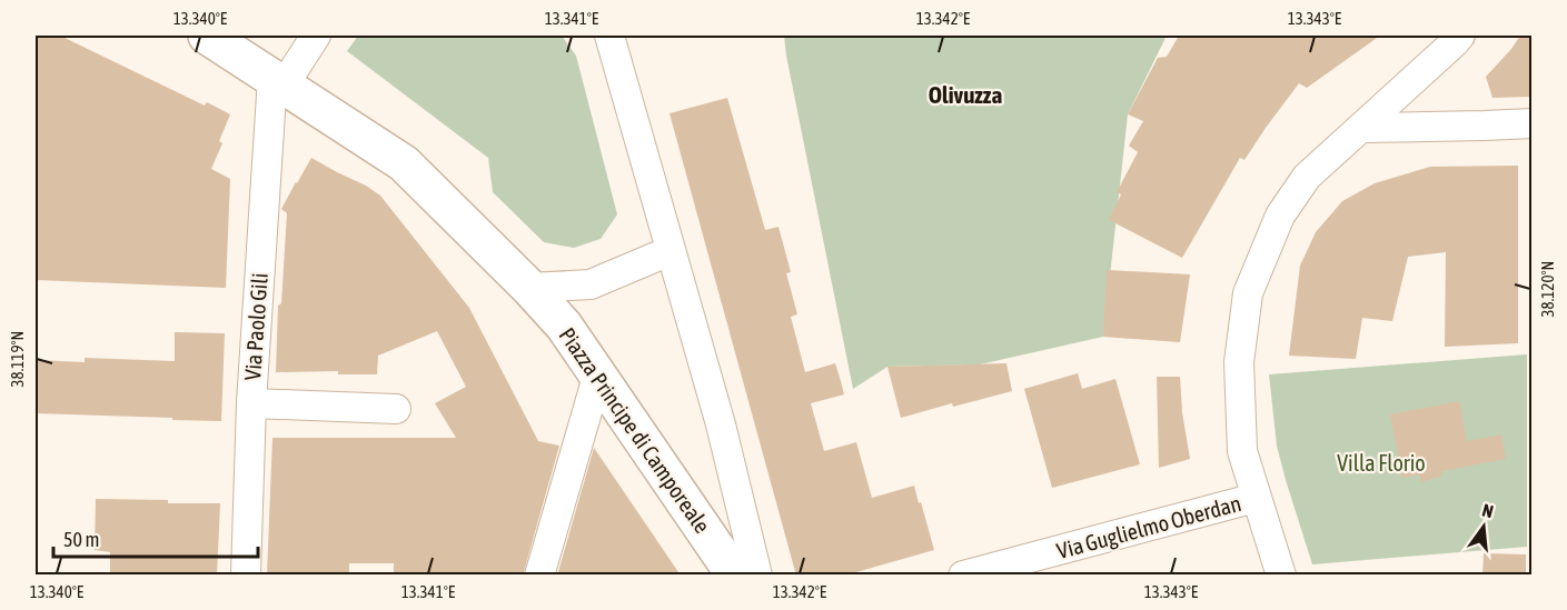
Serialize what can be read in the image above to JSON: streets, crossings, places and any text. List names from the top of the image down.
{
  "streets": {
    "street": ["Via Paolo Gili", "Piazza Principe di Camporeale", "Via Guglielmo Oberdan"]
  },
  "crossings": [
    ["Via Paolo Gili", "Piazza Principe di Camporeale"]
  ],
  "districts": ["Olivuzza"],
  "parks": ["Villa Florio"],
  "scale_bar": "50 m",
  "north": "top",
  "coordinates": [
    "13.340°E",
    "13.341°E",
    "13.342°E",
    "13.343°E",
    "38.120°N",
    "38.119°N"
  ]
}
